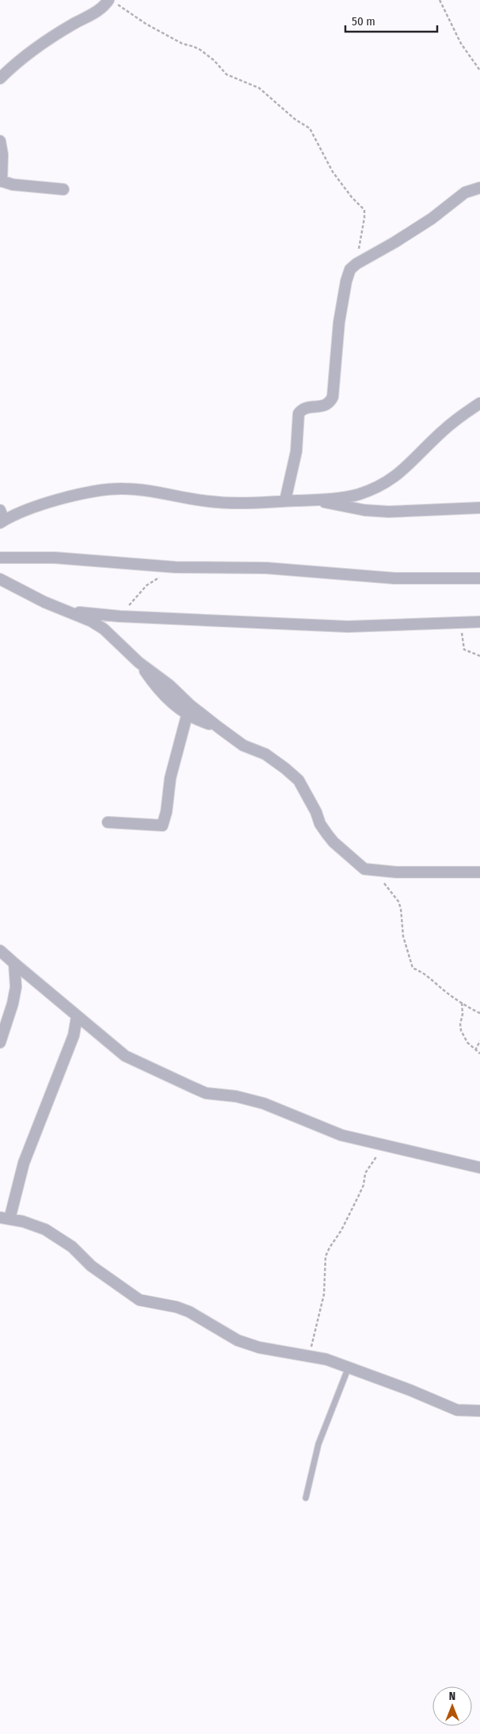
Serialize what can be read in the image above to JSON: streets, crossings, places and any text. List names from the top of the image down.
{
  "scale_bar": "50 m",
  "north": "top"
}
